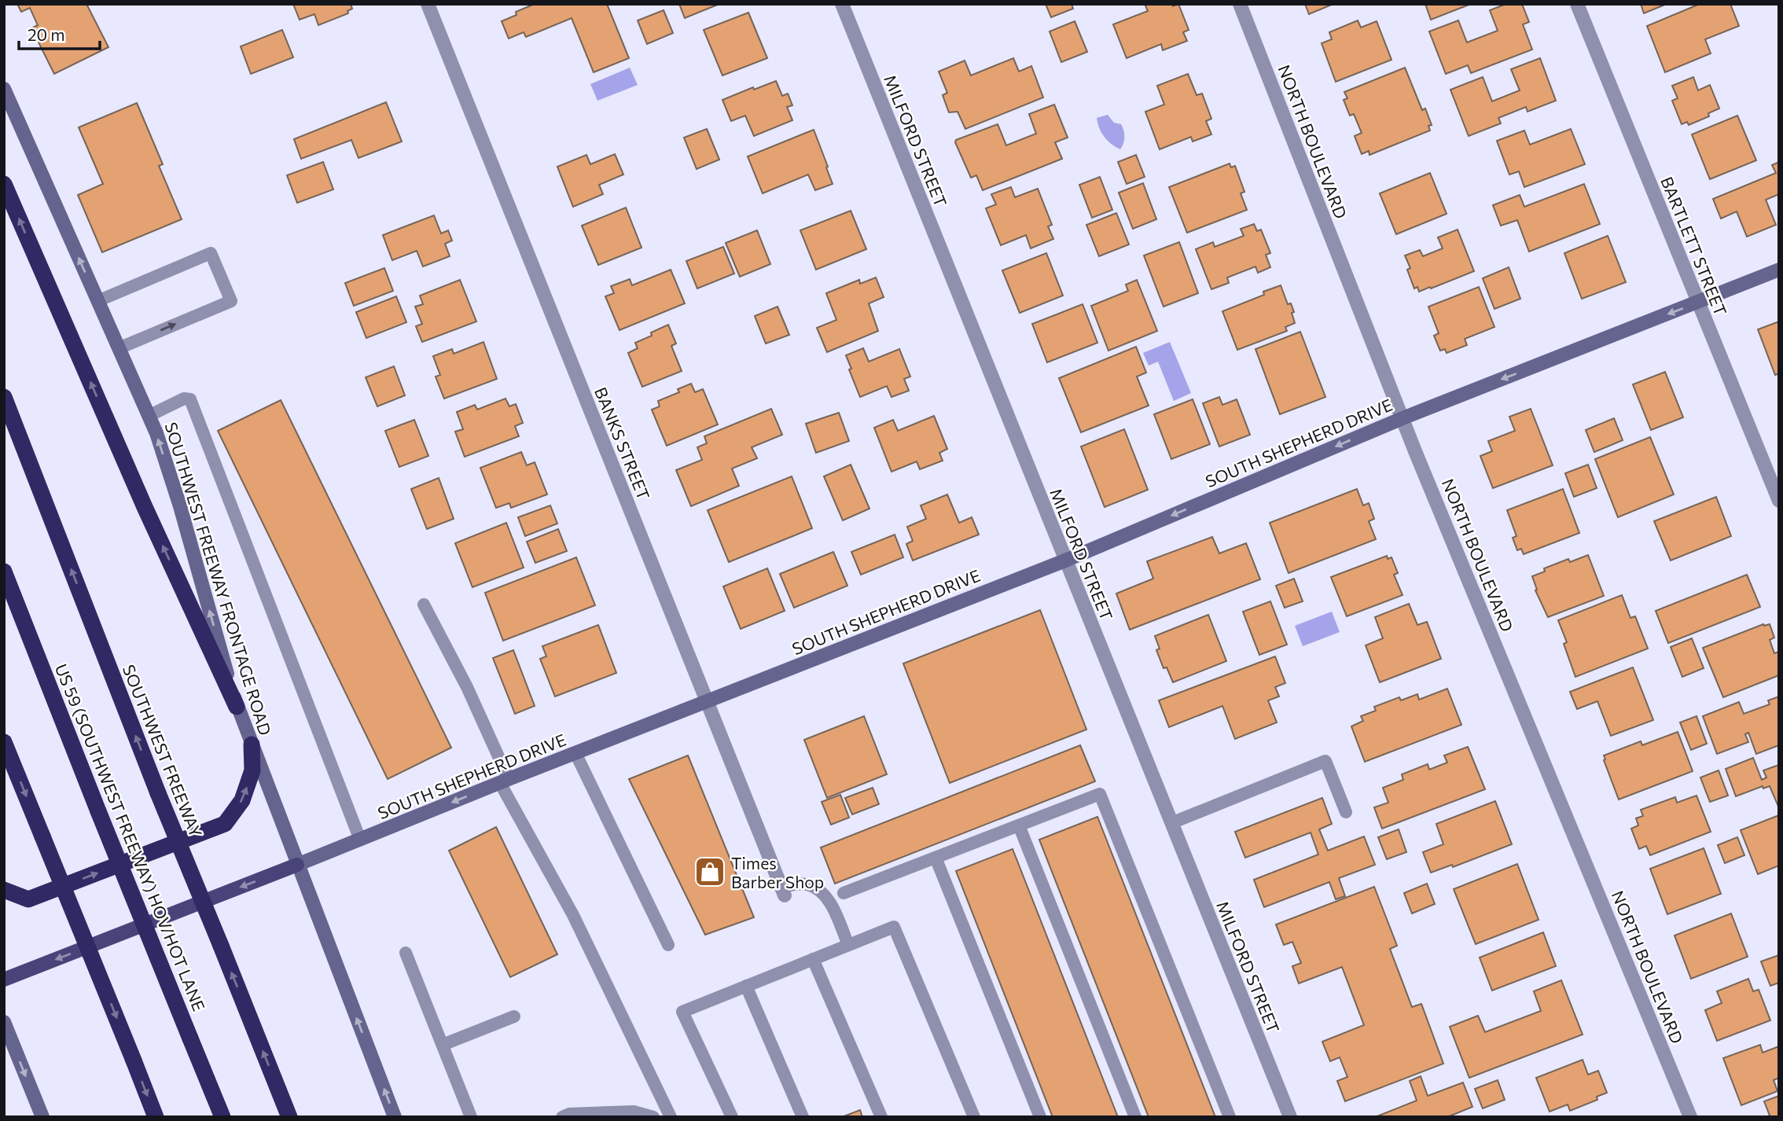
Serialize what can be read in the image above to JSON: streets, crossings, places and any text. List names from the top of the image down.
{
  "streets": {
    "highway": ["SOUTHWEST FREEWAY", "US 59 (SOUTHWEST FREEWAY) HOV/HOT LANE"],
    "main road": ["SOUTH SHEPHERD DRIVE", "SOUTHWEST FREEWAY FRONTAGE ROAD"],
    "street": [
      "MILFORD STREET",
      "NORTH BOULEVARD",
      "BARTLETT STREET",
      "BANKS STREET"
    ]
  },
  "crossings": [
    ["MILFORD STREET", "SOUTH SHEPHERD DRIVE"],
    ["NORTH BOULEVARD", "SOUTH SHEPHERD DRIVE"],
    ["BARTLETT STREET", "SOUTH SHEPHERD DRIVE"],
    ["SOUTH SHEPHERD DRIVE", "BANKS STREET"],
    ["SOUTH SHEPHERD DRIVE", "SOUTHWEST FREEWAY FRONTAGE ROAD"]
  ],
  "one_way": ["SOUTH SHEPHERD DRIVE", "SOUTHWEST FREEWAY FRONTAGE ROAD"],
  "places": {
    "shop": ["Times Barber Shop"]
  },
  "scale_bar": "20 m"
}
